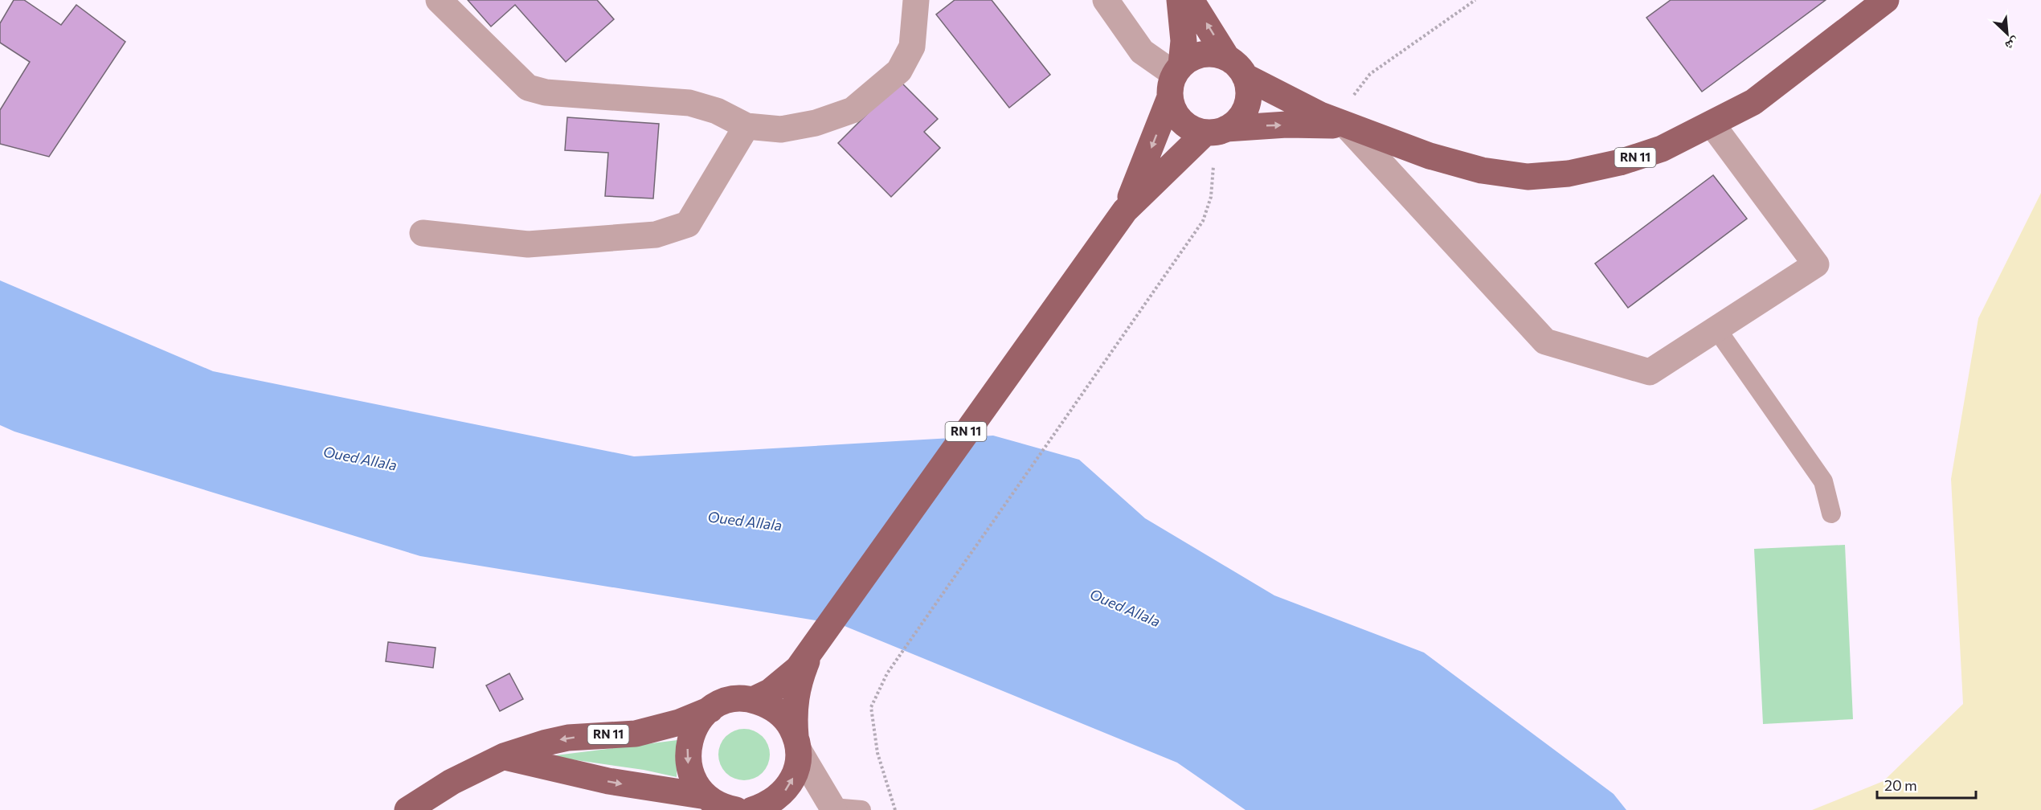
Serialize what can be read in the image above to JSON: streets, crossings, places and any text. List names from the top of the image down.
{
  "streets": {
    "main road": ["RN 11"]
  },
  "water": ["Oued Allala"],
  "scale_bar": "20 m",
  "north": "bottom right"
}
